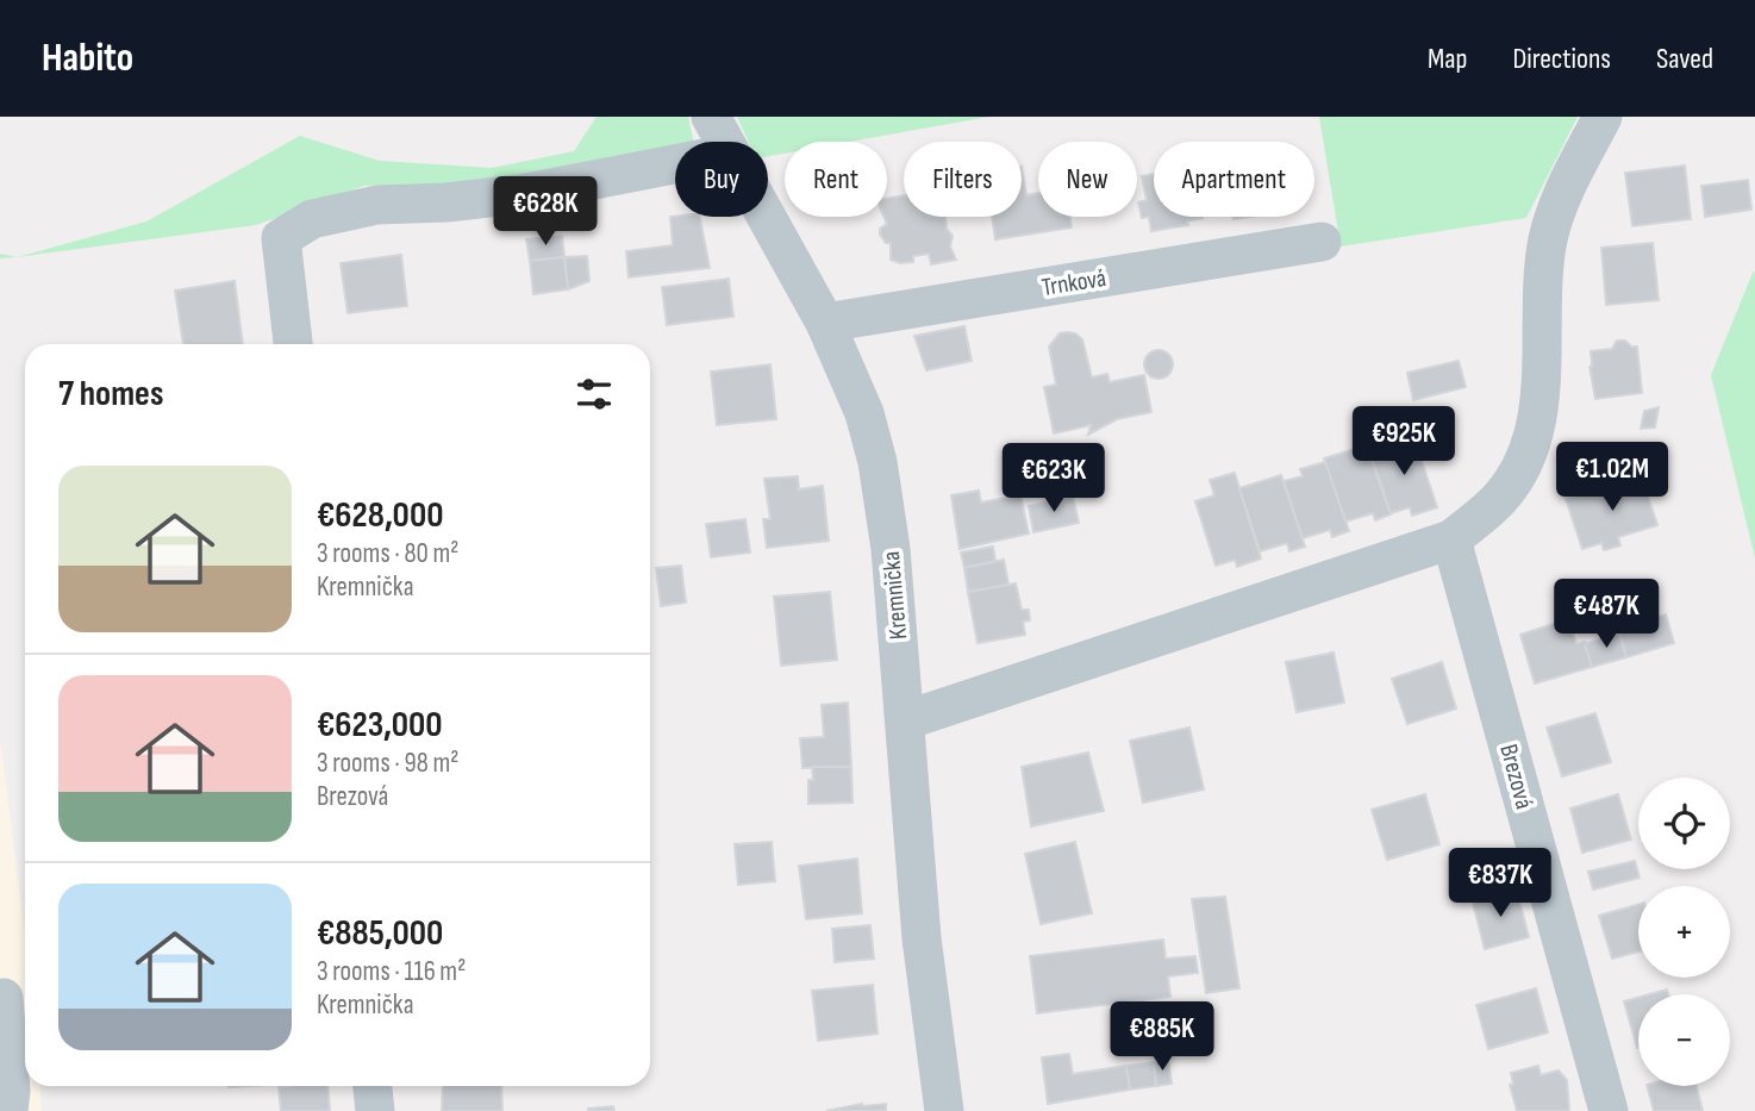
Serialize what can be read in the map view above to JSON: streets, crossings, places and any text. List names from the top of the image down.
{
  "streets": {
    "street": ["Trnková", "Kremnička", "Brezová"]
  },
  "crossings": [
    ["Trnková", "Kremnička"]
  ],
  "page": {
    "header": "Habito",
    "nav": ["Map", "Directions", "Saved"],
    "chip": [
      "Buy",
      "Rent",
      "Filters",
      "New",
      "Apartment"
    ],
    "price": [
      "€628K",
      "€925K",
      "€1.02M",
      "€623K",
      "€487K",
      "€837K",
      "€885K"
    ],
    "heading": "7 homes",
    "list": [
      {
        "name": "€628,000",
        "note": "3 rooms · 80 m² · Kremnička"
      },
      {
        "name": "€623,000",
        "note": "3 rooms · 98 m² · Brezová"
      },
      {
        "name": "€885,000",
        "note": "3 rooms · 116 m² · Kremnička"
      }
    ],
    "map_buttons": ["+", "−"]
  }
}
